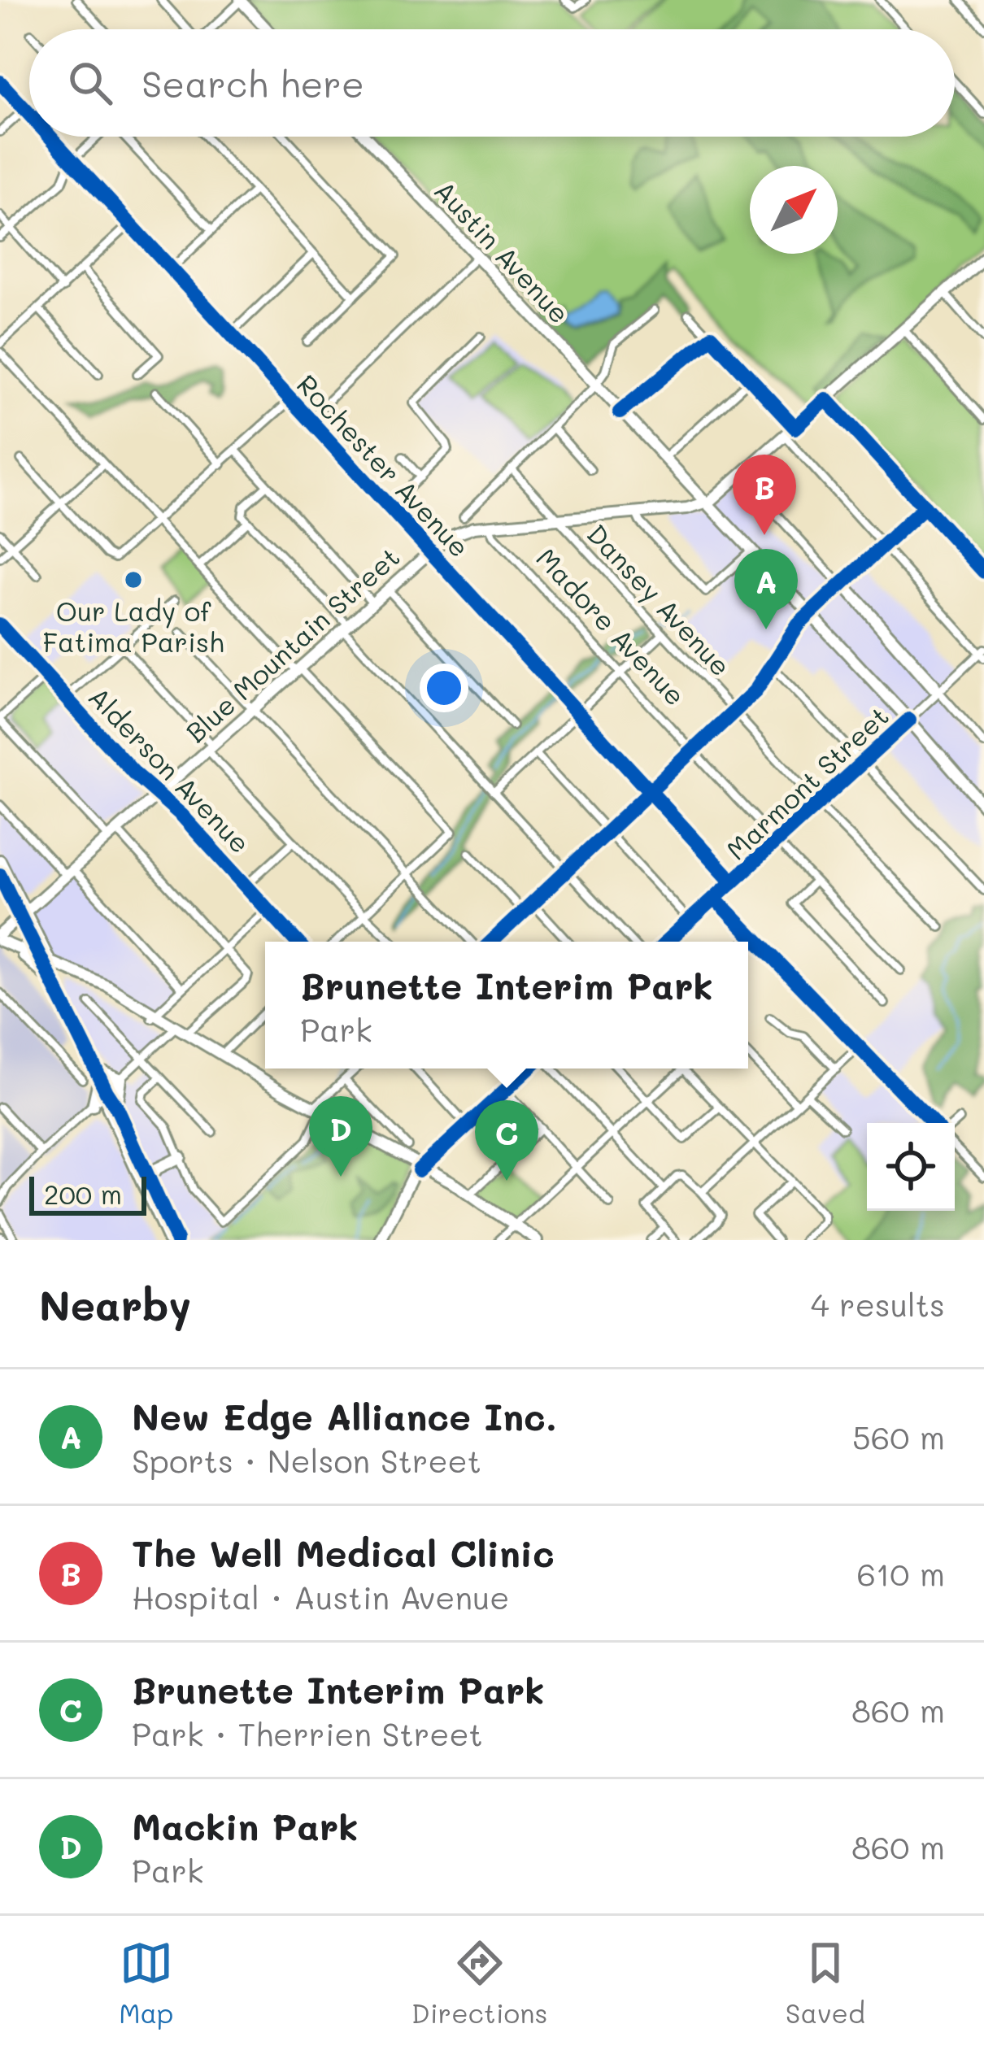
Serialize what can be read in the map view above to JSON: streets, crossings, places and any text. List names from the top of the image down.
{
  "streets": {
    "main road": ["Austin Avenue", "Blue Mountain Street", "Marmont Street"],
    "street": [
      "Rochester Avenue",
      "Dansey Avenue",
      "Madore Avenue",
      "Alderson Avenue"
    ]
  },
  "crossings": [
    ["Austin Avenue", "Blue Mountain Street"],
    ["Austin Avenue", "Marmont Street"],
    ["Rochester Avenue", "Blue Mountain Street"],
    ["Rochester Avenue", "Marmont Street"],
    ["Dansey Avenue", "Blue Mountain Street"],
    ["Dansey Avenue", "Marmont Street"],
    ["Madore Avenue", "Blue Mountain Street"],
    ["Madore Avenue", "Marmont Street"],
    ["Blue Mountain Street", "Alderson Avenue"]
  ],
  "places": ["Our Lady of Fatima Parish"],
  "scale_bar": "200 m",
  "north": "top right",
  "page": {
    "search": "Search here",
    "pins": [
      "B",
      "A",
      "D",
      "C"
    ],
    "popup": ["Brunette Interim Park", "Park"],
    "scale": "200 m",
    "heading": ["Nearby", "4 results"],
    "list": [
      {
        "mark": "A",
        "name": "New Edge Alliance Inc.",
        "note": "Sports · Nelson Street",
        "value": "560 m"
      },
      {
        "mark": "B",
        "name": "The Well Medical Clinic",
        "note": "Hospital · Austin Avenue",
        "value": "610 m"
      },
      {
        "mark": "C",
        "name": "Brunette Interim Park",
        "note": "Park · Therrien Street",
        "value": "860 m"
      },
      {
        "mark": "D",
        "name": "Mackin Park",
        "note": "Park",
        "value": "860 m"
      }
    ],
    "nav": ["Map", "Directions", "Saved"]
  }
}
